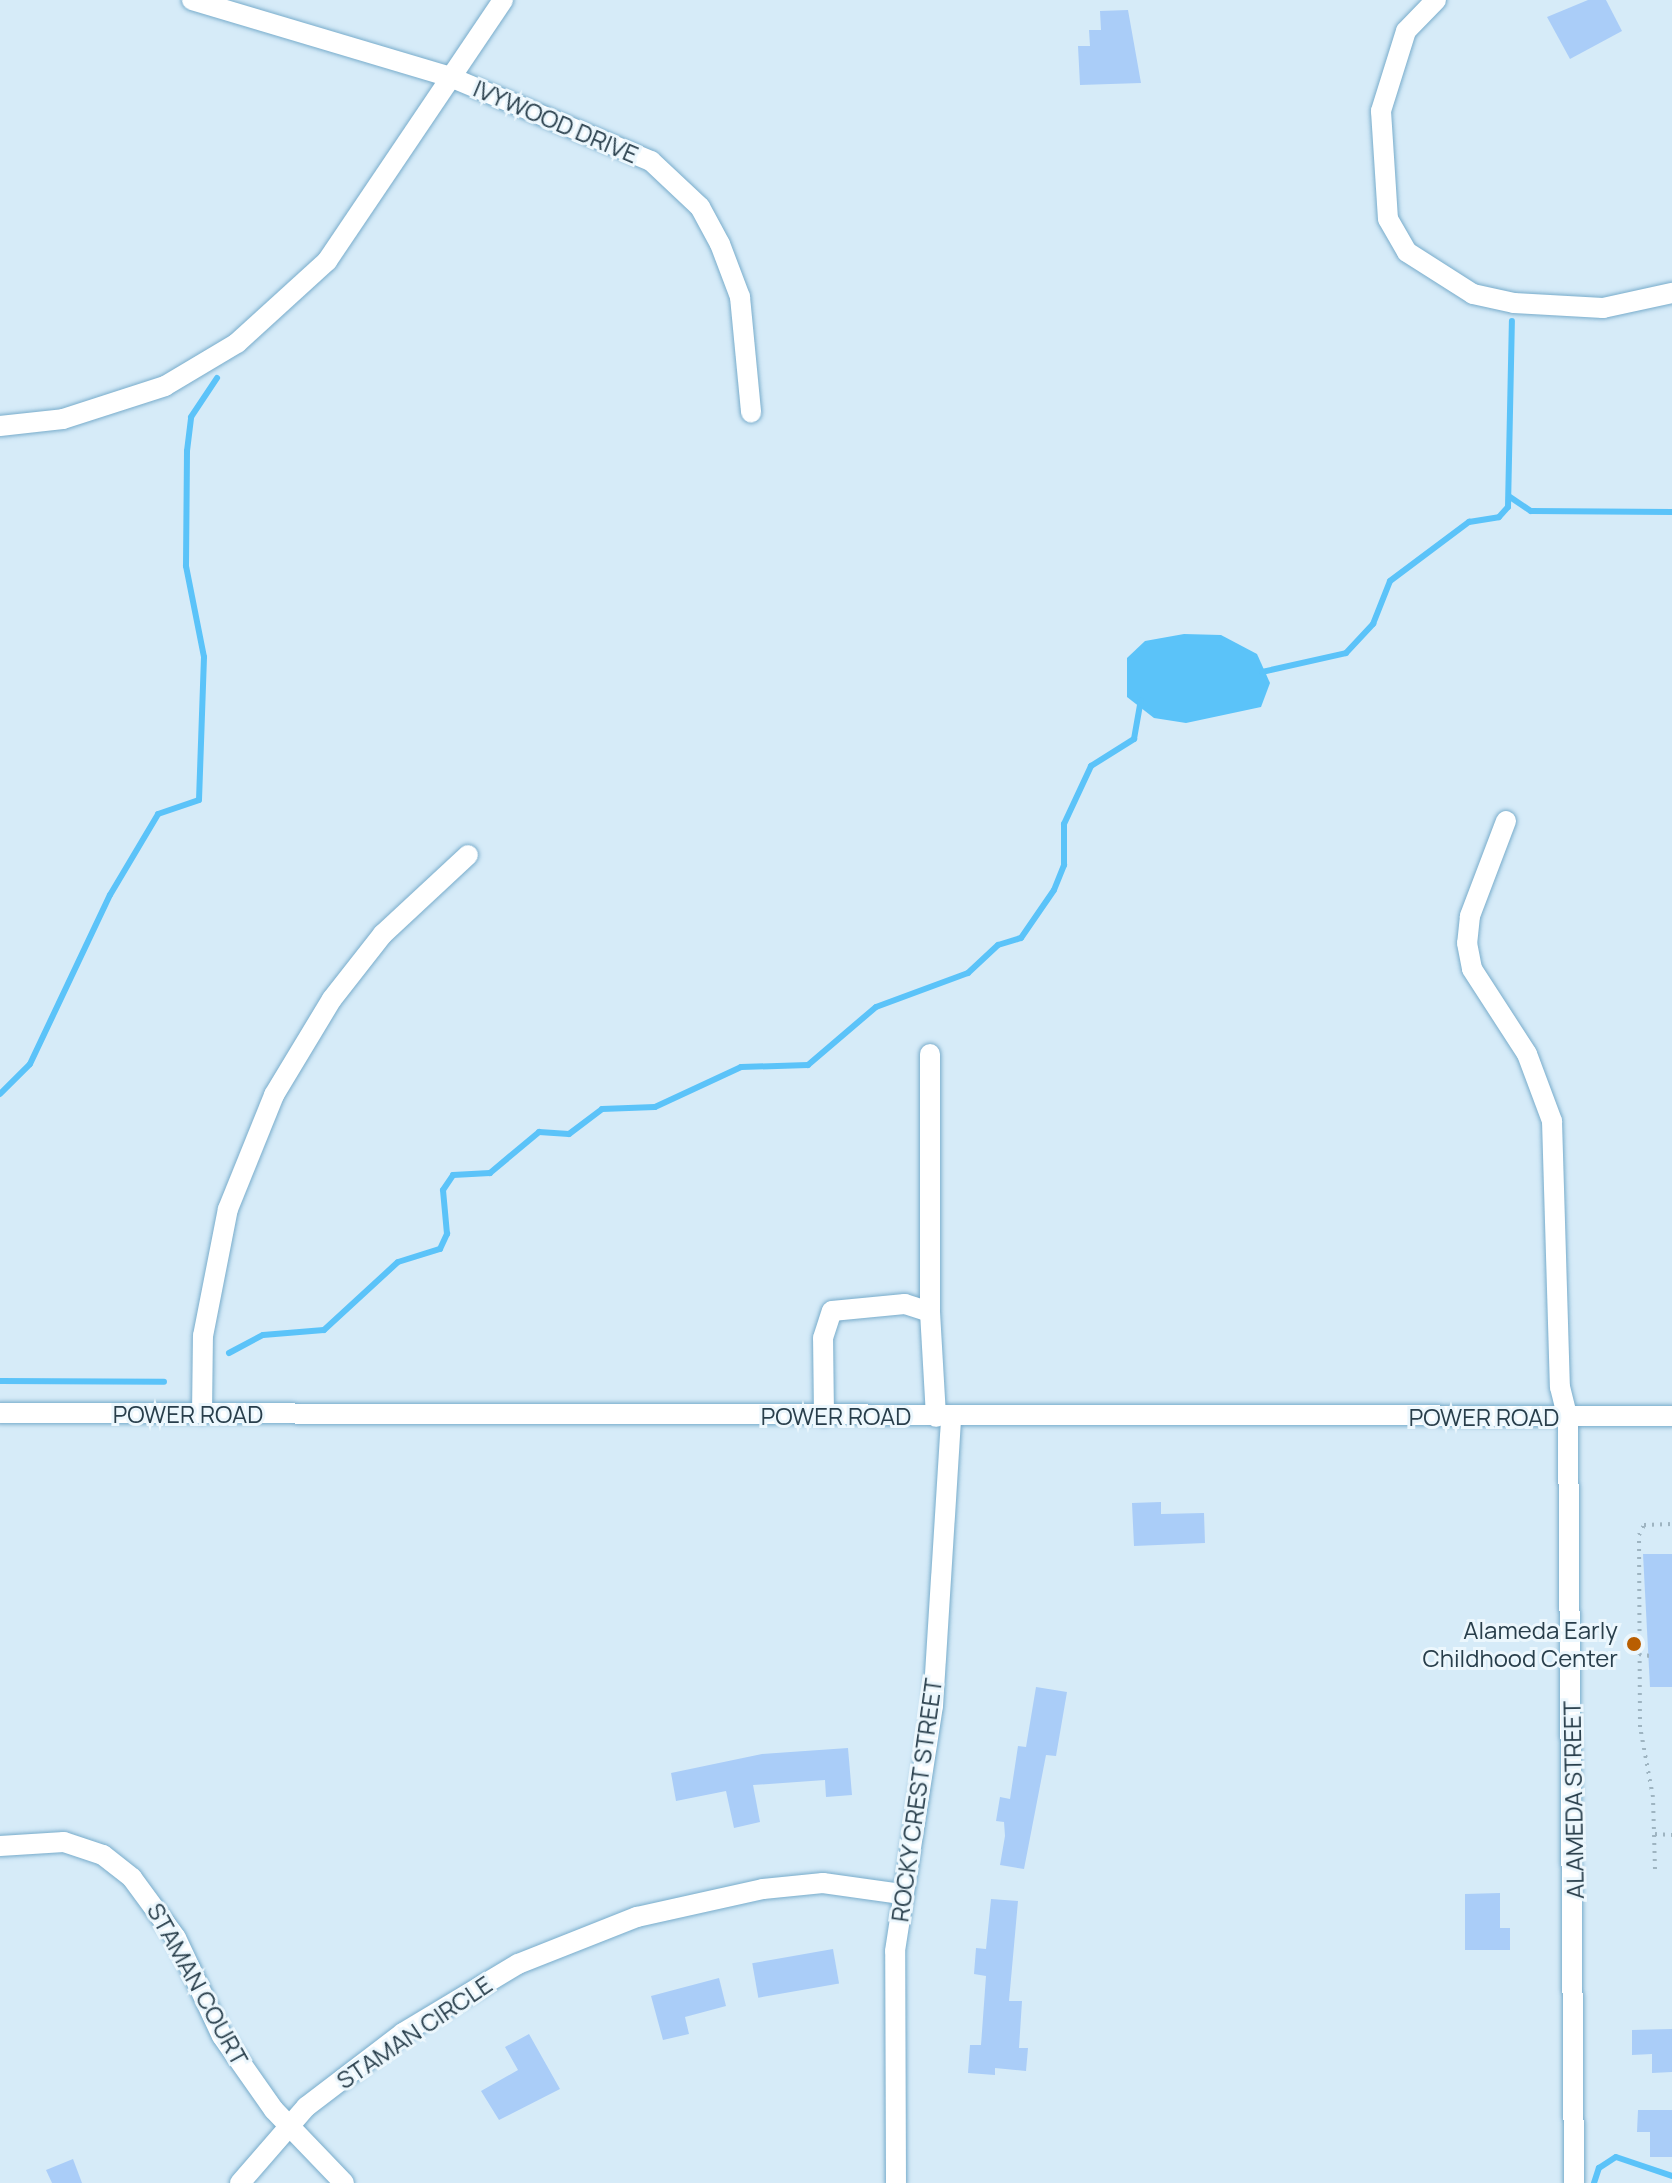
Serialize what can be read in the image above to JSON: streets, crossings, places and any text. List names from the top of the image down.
{
  "streets": {
    "street": [
      "IVYWOOD DRIVE",
      "POWER ROAD",
      "ROCKY CREST STREET",
      "ALAMEDA STREET",
      "STAMAN COURT",
      "STAMAN CIRCLE"
    ]
  },
  "crossings": [
    ["POWER ROAD", "ROCKY CREST STREET"],
    ["POWER ROAD", "ALAMEDA STREET"],
    ["ROCKY CREST STREET", "STAMAN CIRCLE"],
    ["STAMAN COURT", "STAMAN CIRCLE"]
  ],
  "places": ["Alameda Early Childhood Center"]
}
